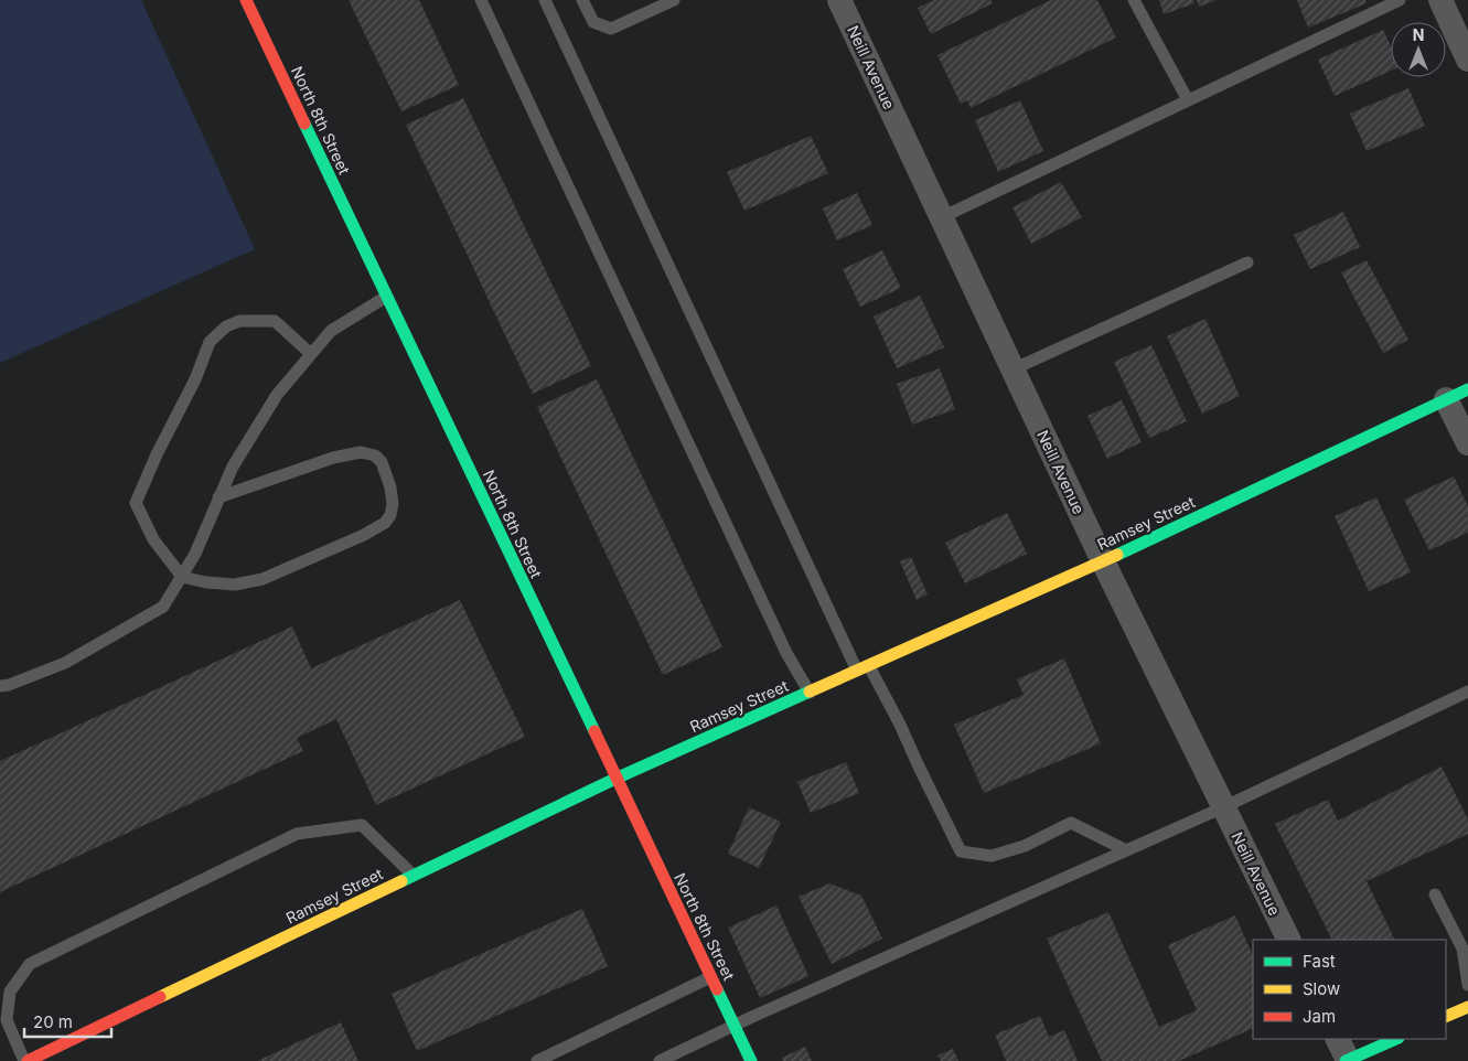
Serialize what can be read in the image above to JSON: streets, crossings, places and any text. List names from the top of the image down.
{
  "streets": {
    "street": ["Neill Avenue", "North 8th Street", "Ramsey Street"]
  },
  "crossings": [
    ["Neill Avenue", "Ramsey Street"],
    ["North 8th Street", "Ramsey Street"]
  ],
  "legend": ["Fast", "Slow", "Jam"],
  "scale_bar": "20 m",
  "north": "top"
}
